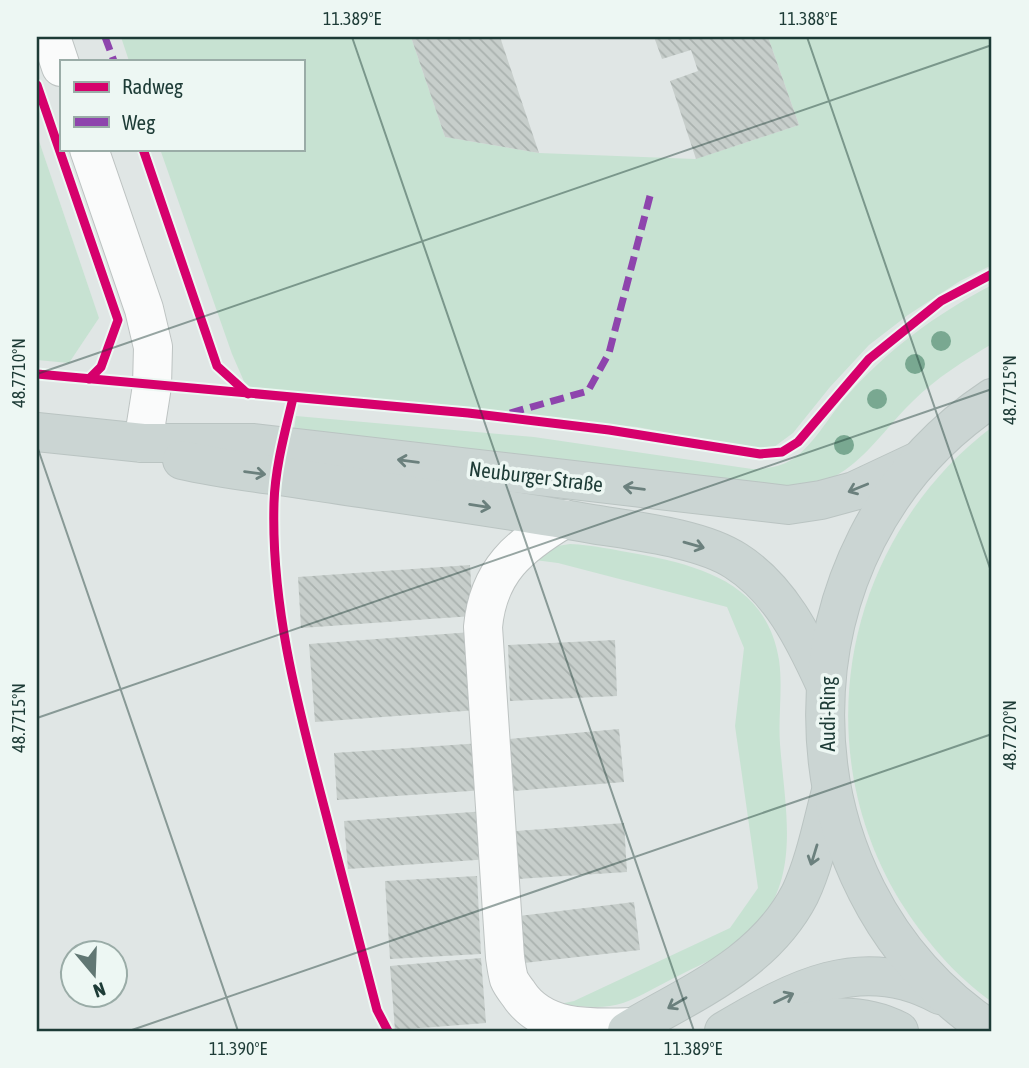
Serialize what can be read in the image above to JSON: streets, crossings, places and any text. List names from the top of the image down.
{
  "streets": {
    "main road": ["Neuburger Straße", "Audi-Ring"]
  },
  "crossings": [
    ["Neuburger Straße", "Audi-Ring"]
  ],
  "legend": ["Radweg", "Weg"],
  "north": "bottom",
  "coordinates": [
    "11.389°E",
    "11.388°E",
    "48.7710°N",
    "48.7715°N",
    "48.7720°N",
    "11.390°E"
  ]
}
